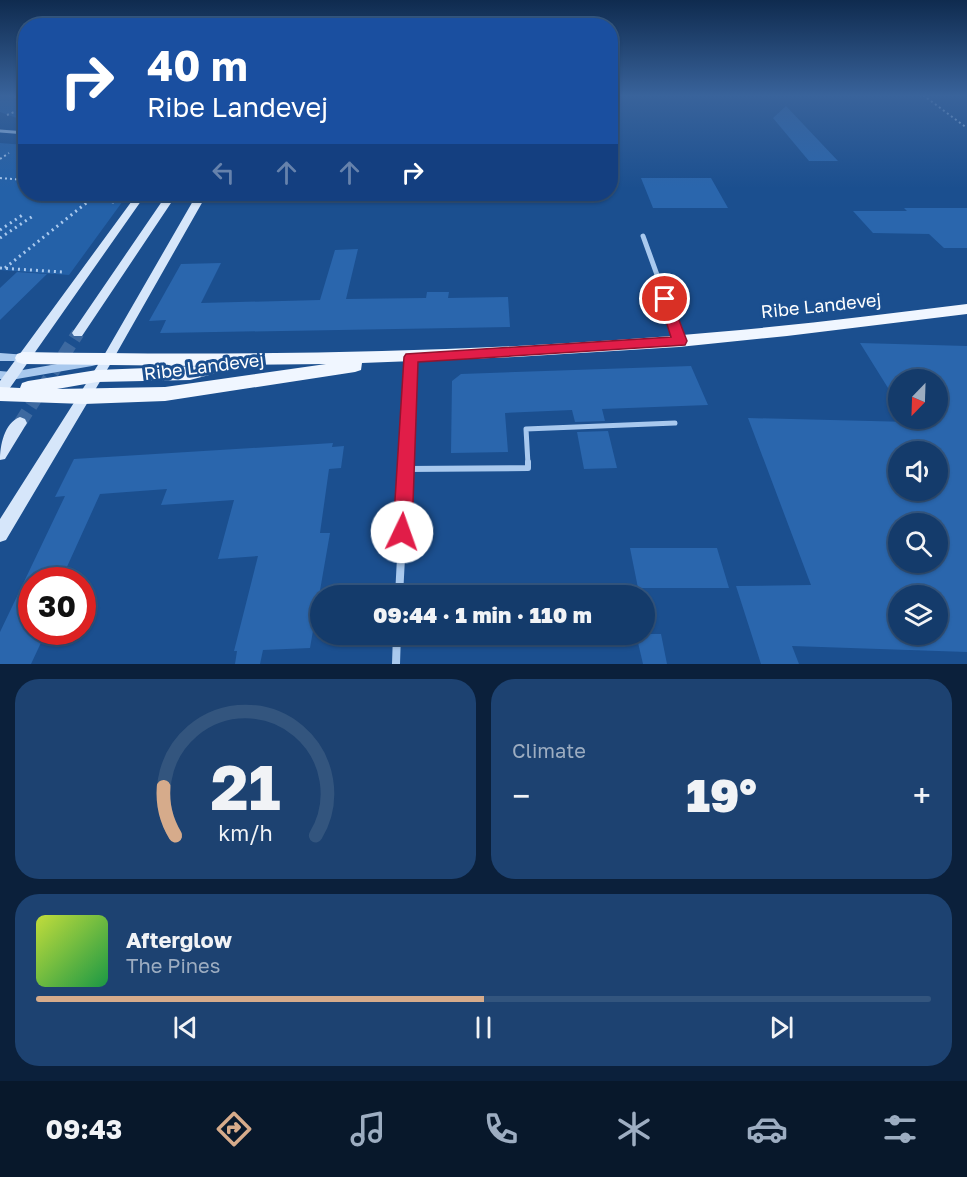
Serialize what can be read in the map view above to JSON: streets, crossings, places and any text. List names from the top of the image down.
{
  "streets": {
    "main road": ["Ribe Landevej"]
  },
  "north": "bottom left",
  "page": {
    "turn": ["40 m", "Ribe Landevej"],
    "limit": "30",
    "trip": "09:44 · 1 min · 110 m",
    "tile": "Climate",
    "heat": ["−", "19°", "+"],
    "song": ["Afterglow", "The Pines"],
    "tabs": "09:43",
    "gauge": ["21", "km/h"]
  }
}
